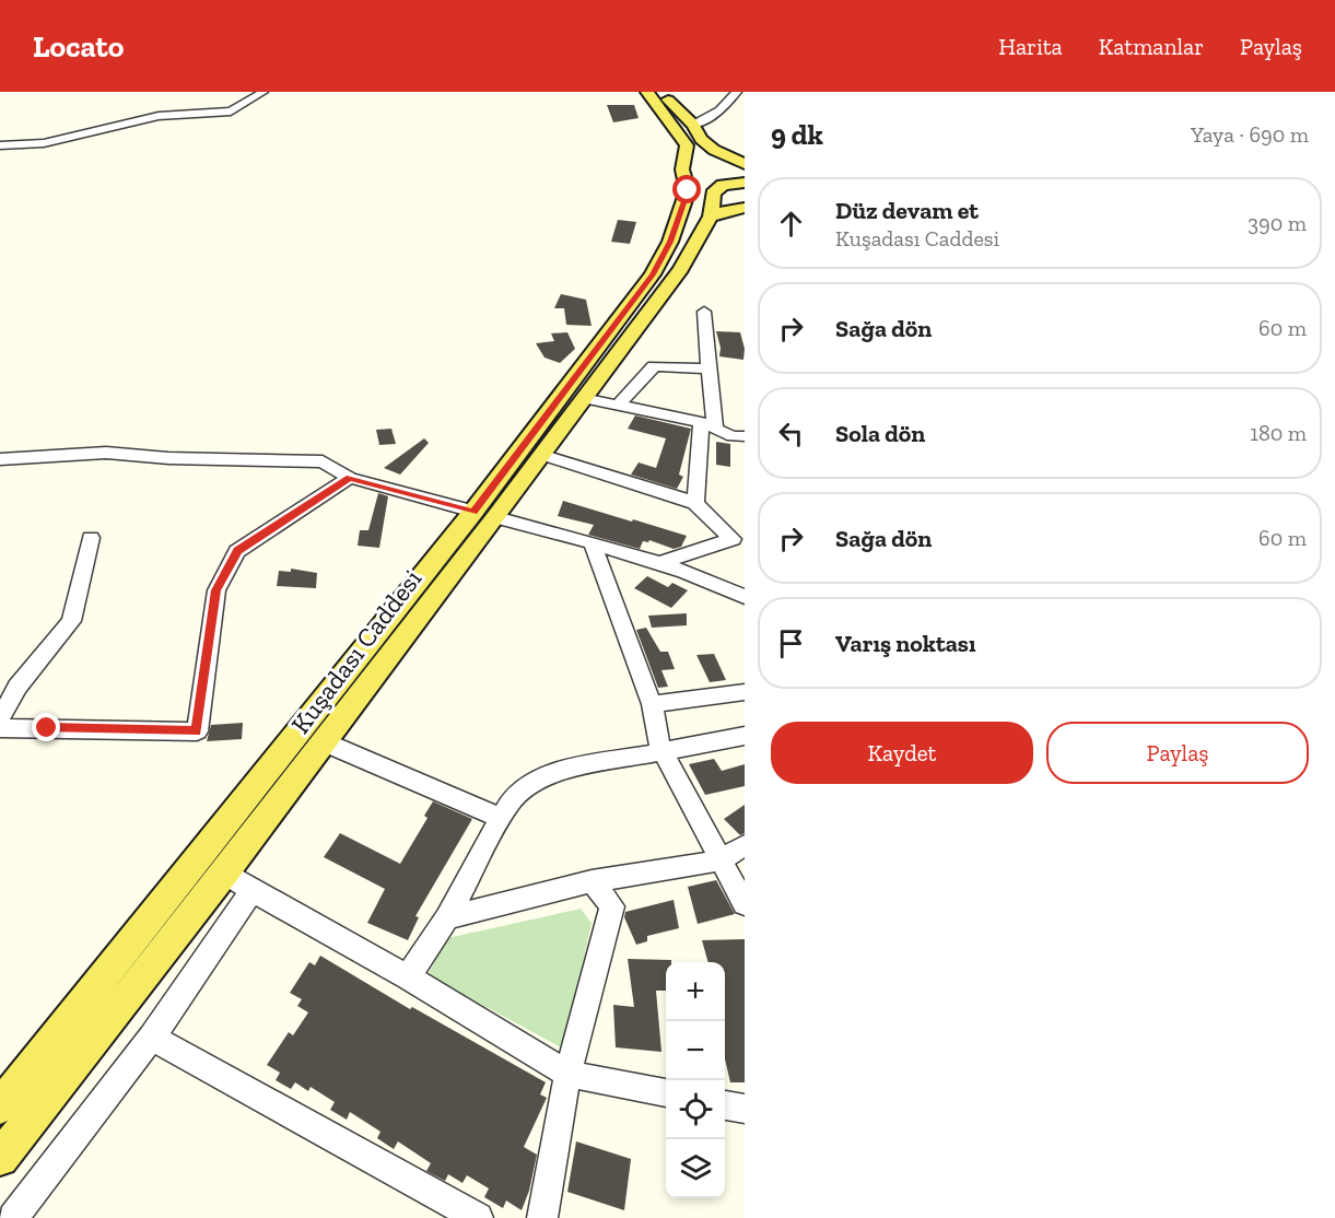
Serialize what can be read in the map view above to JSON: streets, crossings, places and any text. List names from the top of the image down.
{
  "streets": {
    "main road": ["Kuşadası Caddesi"]
  },
  "page": {
    "header": "Locato",
    "nav": ["Harita", "Katmanlar", "Paylaş"],
    "heading": ["9 dk", "Yaya · 690 m"],
    "list": [
      ["Düz devam et", "Kuşadası Caddesi", "390 m"],
      ["Sağa dön", "60 m"],
      ["Sola dön", "180 m"],
      ["Sağa dön", "60 m"],
      "Varış noktası"
    ],
    "buttons": ["Kaydet", "Paylaş"],
    "map_buttons": ["+", "−"]
  }
}
